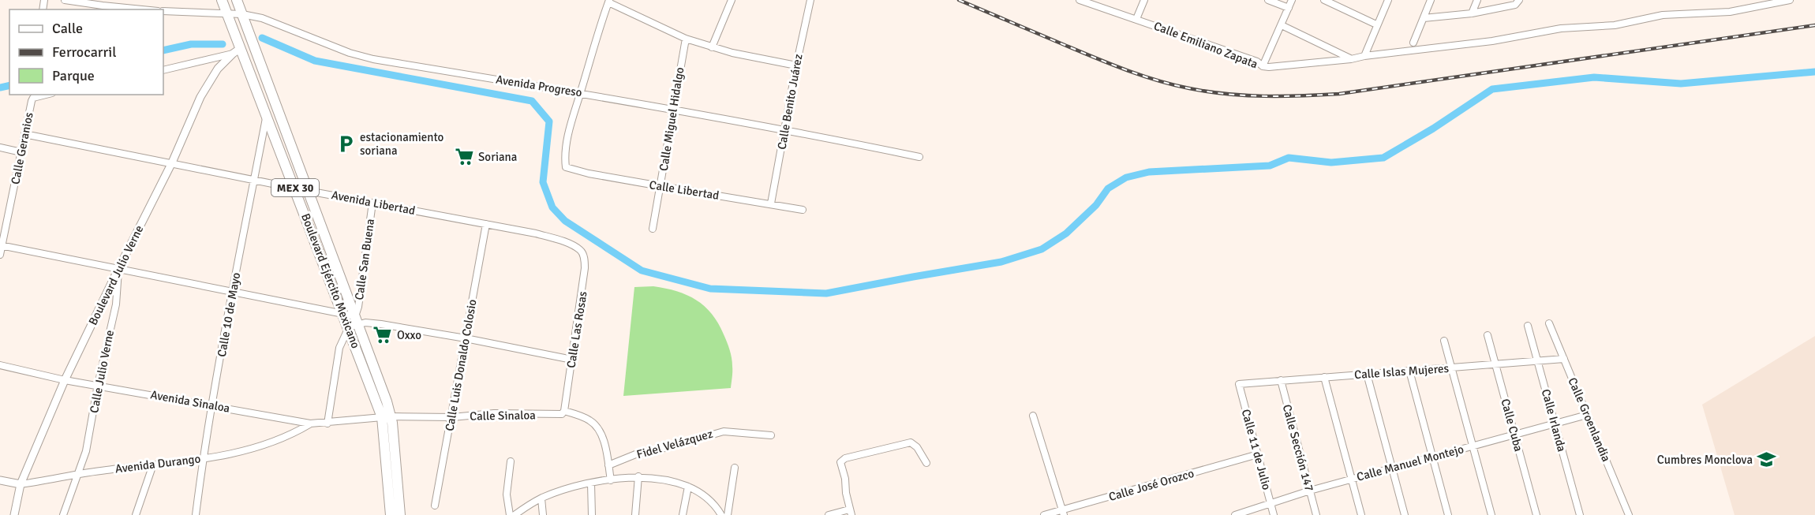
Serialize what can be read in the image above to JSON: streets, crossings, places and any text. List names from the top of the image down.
{
  "streets": {
    "main road": ["MEX 30", "Boulevard Ejército Mexicano"],
    "street": [
      "Calle Emiliano Zapata",
      "Avenida Progreso",
      "Calle Benito Juárez",
      "Calle Miguel Hidalgo",
      "Calle Geranios",
      "Calle Libertad",
      "Avenida Libertad",
      "Calle San Buena",
      "Boulevard Julio Verne",
      "Calle 10 de Mayo",
      "Calle Las Rosas",
      "Calle Luis Donaldo Colosio",
      "Calle Julio Verne",
      "Calle Islas Mujeres",
      "Avenida Sinaloa",
      "Calle Sinaloa",
      "Calle Groenlandia",
      "Calle Irlanda",
      "Calle Cuba",
      "Fidel Velázquez",
      "Calle Sección 147",
      "Calle 11 de Julio",
      "Calle Manuel Montejo",
      "Avenida Durango",
      "Calle José Orozco"
    ]
  },
  "crossings": [
    ["Avenida Progreso", "Calle Benito Juárez"],
    ["Avenida Progreso", "Calle Miguel Hidalgo"],
    ["Avenida Progreso", "Calle Libertad"],
    ["Avenida Progreso", "Boulevard Ejército Mexicano"],
    ["Calle Benito Juárez", "Calle Libertad"],
    ["Calle Miguel Hidalgo", "Calle Libertad"],
    ["Calle Geranios", "Avenida Libertad"],
    ["Avenida Libertad", "Calle San Buena"],
    ["Avenida Libertad", "Boulevard Julio Verne"],
    ["Avenida Libertad", "Boulevard Ejército Mexicano"],
    ["Avenida Libertad", "Calle 10 de Mayo"],
    ["Avenida Libertad", "Calle Las Rosas"],
    ["Avenida Libertad", "Calle Luis Donaldo Colosio"],
    ["Calle San Buena", "Boulevard Ejército Mexicano"],
    ["Calle San Buena", "Avenida Sinaloa"],
    ["Boulevard Julio Verne", "Boulevard Ejército Mexicano"],
    ["Boulevard Julio Verne", "Calle Julio Verne"],
    ["Boulevard Julio Verne", "Avenida Sinaloa"],
    ["Boulevard Julio Verne", "Avenida Durango"],
    ["Boulevard Ejército Mexicano", "Calle 10 de Mayo"],
    ["Boulevard Ejército Mexicano", "Avenida Sinaloa"],
    ["Boulevard Ejército Mexicano", "Calle Sinaloa"],
    ["Calle 10 de Mayo", "Avenida Sinaloa"],
    ["Calle 10 de Mayo", "Avenida Durango"],
    ["Calle Las Rosas", "Calle Sinaloa"],
    ["Calle Luis Donaldo Colosio", "Calle Sinaloa"],
    ["Calle Julio Verne", "Avenida Sinaloa"],
    ["Calle Julio Verne", "Avenida Durango"],
    ["Calle Islas Mujeres", "Calle Groenlandia"],
    ["Calle Islas Mujeres", "Calle Irlanda"],
    ["Calle Islas Mujeres", "Calle Cuba"],
    ["Calle Islas Mujeres", "Calle Sección 147"],
    ["Calle Islas Mujeres", "Calle 11 de Julio"],
    ["Avenida Sinaloa", "Calle Sinaloa"],
    ["Avenida Sinaloa", "Avenida Durango"],
    ["Calle Groenlandia", "Calle Manuel Montejo"],
    ["Calle Irlanda", "Calle Manuel Montejo"],
    ["Calle Cuba", "Calle Manuel Montejo"],
    ["Calle Sección 147", "Calle Manuel Montejo"],
    ["Calle 11 de Julio", "Calle Manuel Montejo"],
    ["Calle 11 de Julio", "Calle José Orozco"]
  ],
  "places": {
    "parking": ["estacionamiento soriana"],
    "supermarket": ["Soriana", "Oxxo"],
    "school or university": ["Cumbres Monclova"]
  },
  "legend": ["Calle", "Ferrocarril", "Parque"]
}
